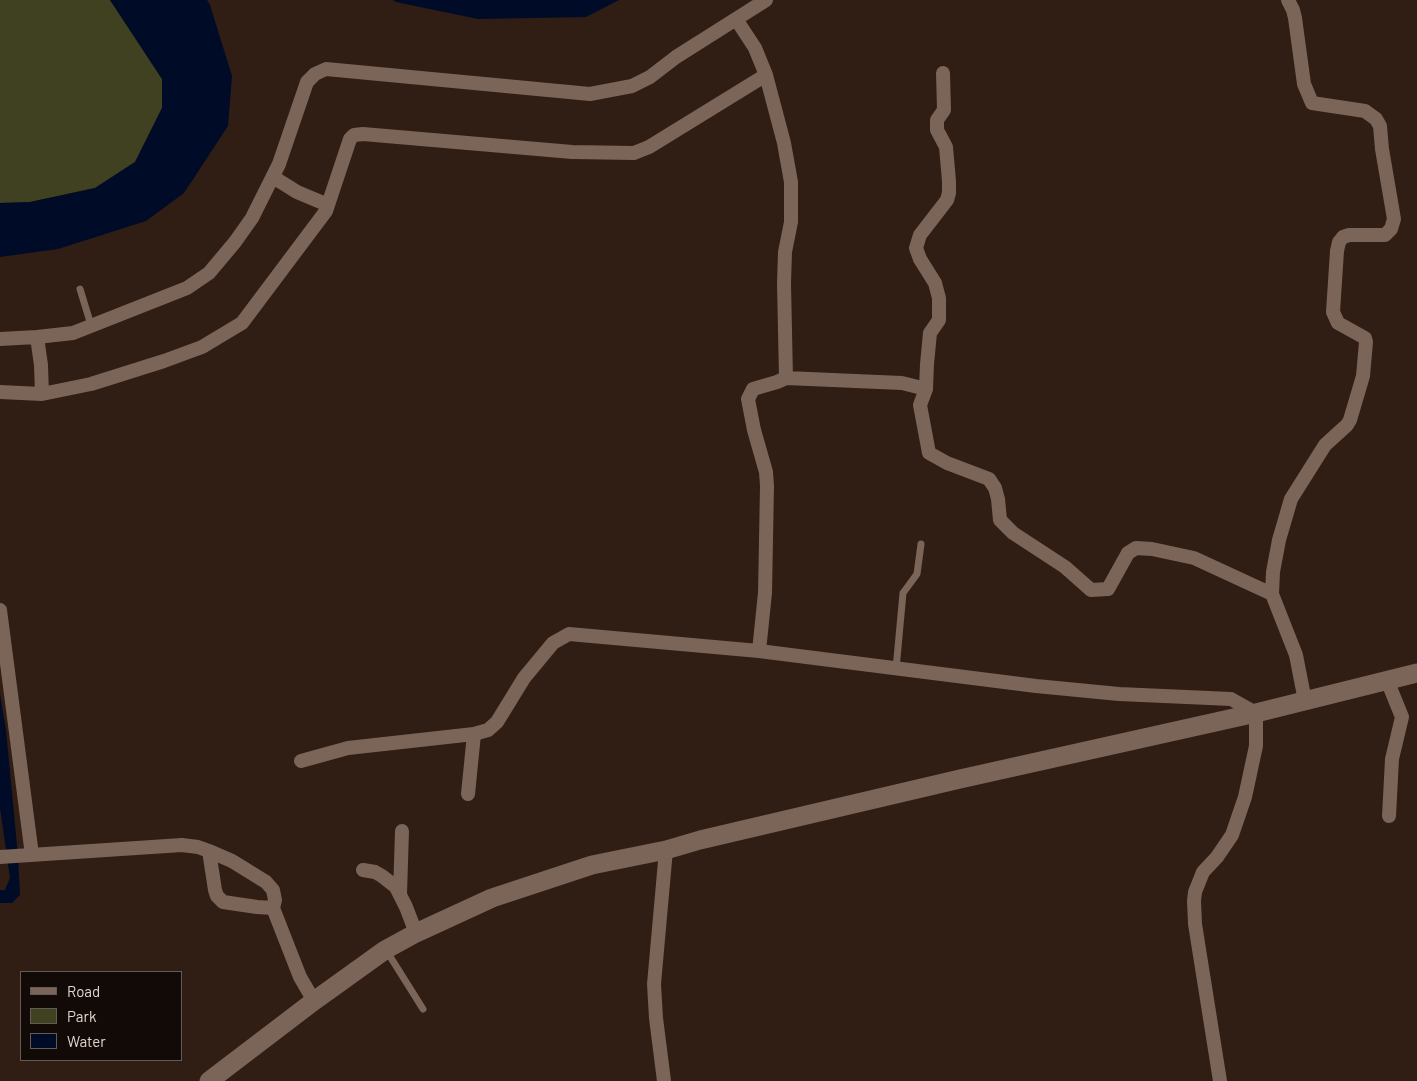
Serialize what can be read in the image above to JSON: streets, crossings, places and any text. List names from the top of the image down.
{
  "legend": ["Road", "Park", "Water"]
}
